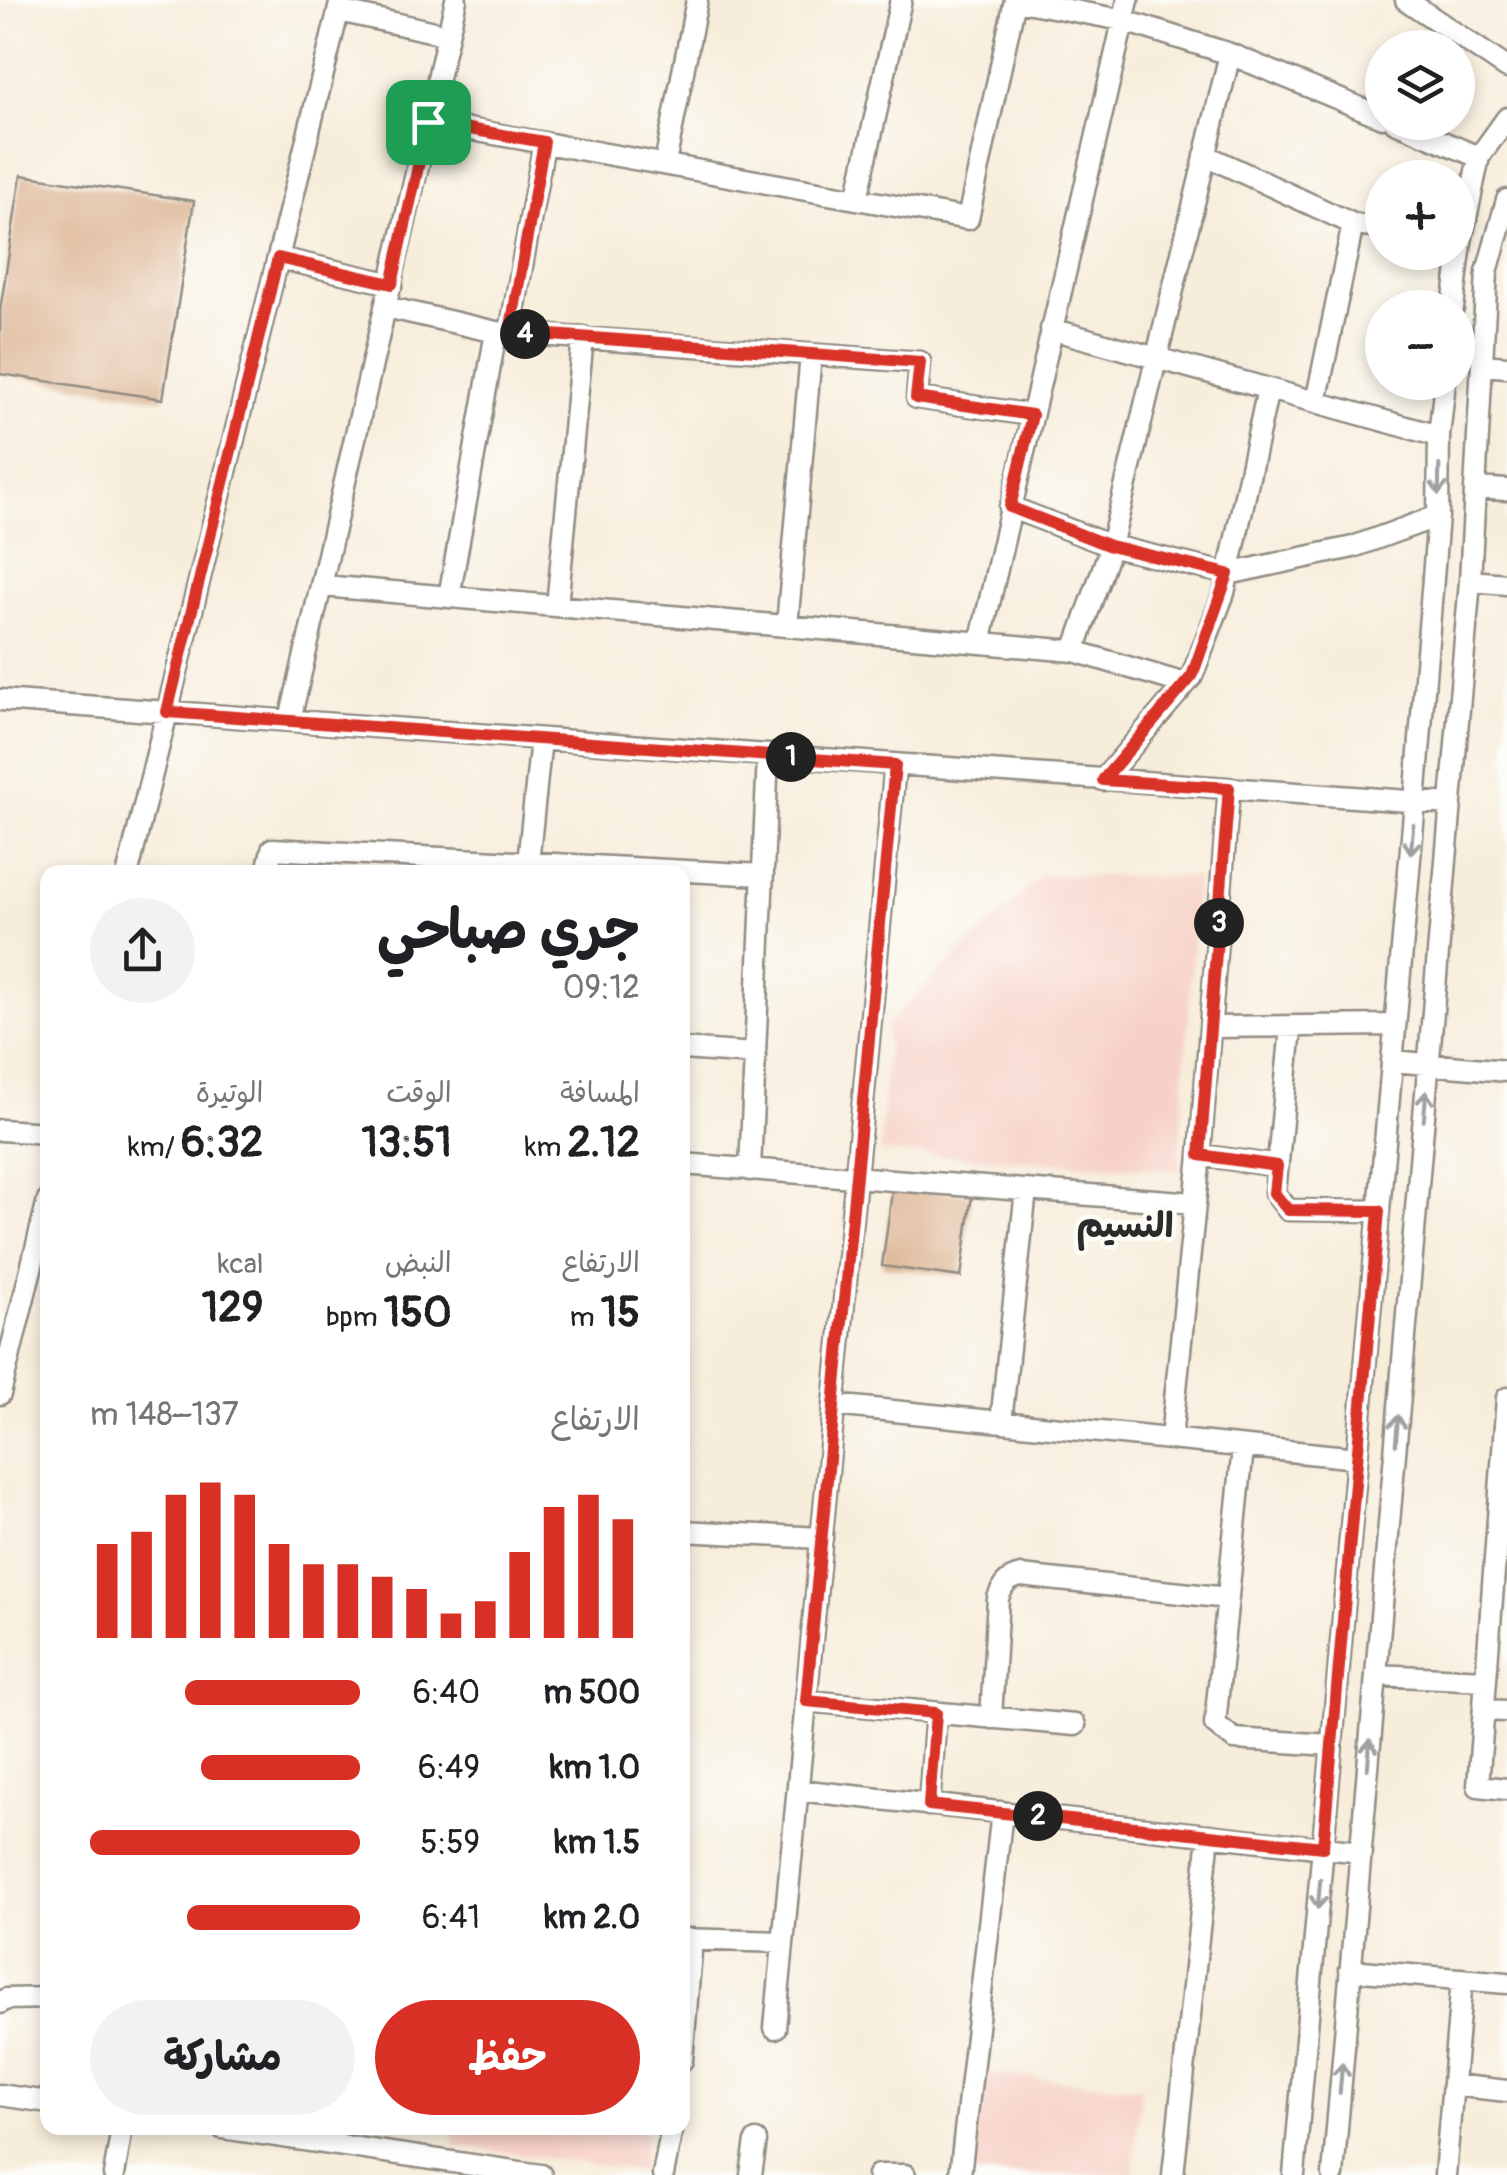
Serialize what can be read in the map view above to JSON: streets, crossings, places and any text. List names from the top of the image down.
{
  "districts": ["النسيم"],
  "page": {
    "map_buttons": ["+", "−"],
    "pins": [
      "4",
      "1",
      "3",
      "2"
    ],
    "heading": ["جري صباحي", "09:12"],
    "stats": [
      ["المسافة", "2.12 km"],
      ["الوقت", "13:51"],
      ["الوتيرة", "6:32 /km"],
      ["الارتفاع", "15 m"],
      ["النبض", "150 bpm"],
      ["kcal", "129"]
    ],
    "chart": ["الارتفاع", "137–148 m"],
    "list": [
      {
        "name": "500 m",
        "note": "6:40"
      },
      {
        "name": "1.0 km",
        "note": "6:49"
      },
      {
        "name": "1.5 km",
        "note": "5:59"
      },
      {
        "name": "2.0 km",
        "note": "6:41"
      }
    ],
    "buttons": ["حفظ", "مشاركة"]
  }
}
